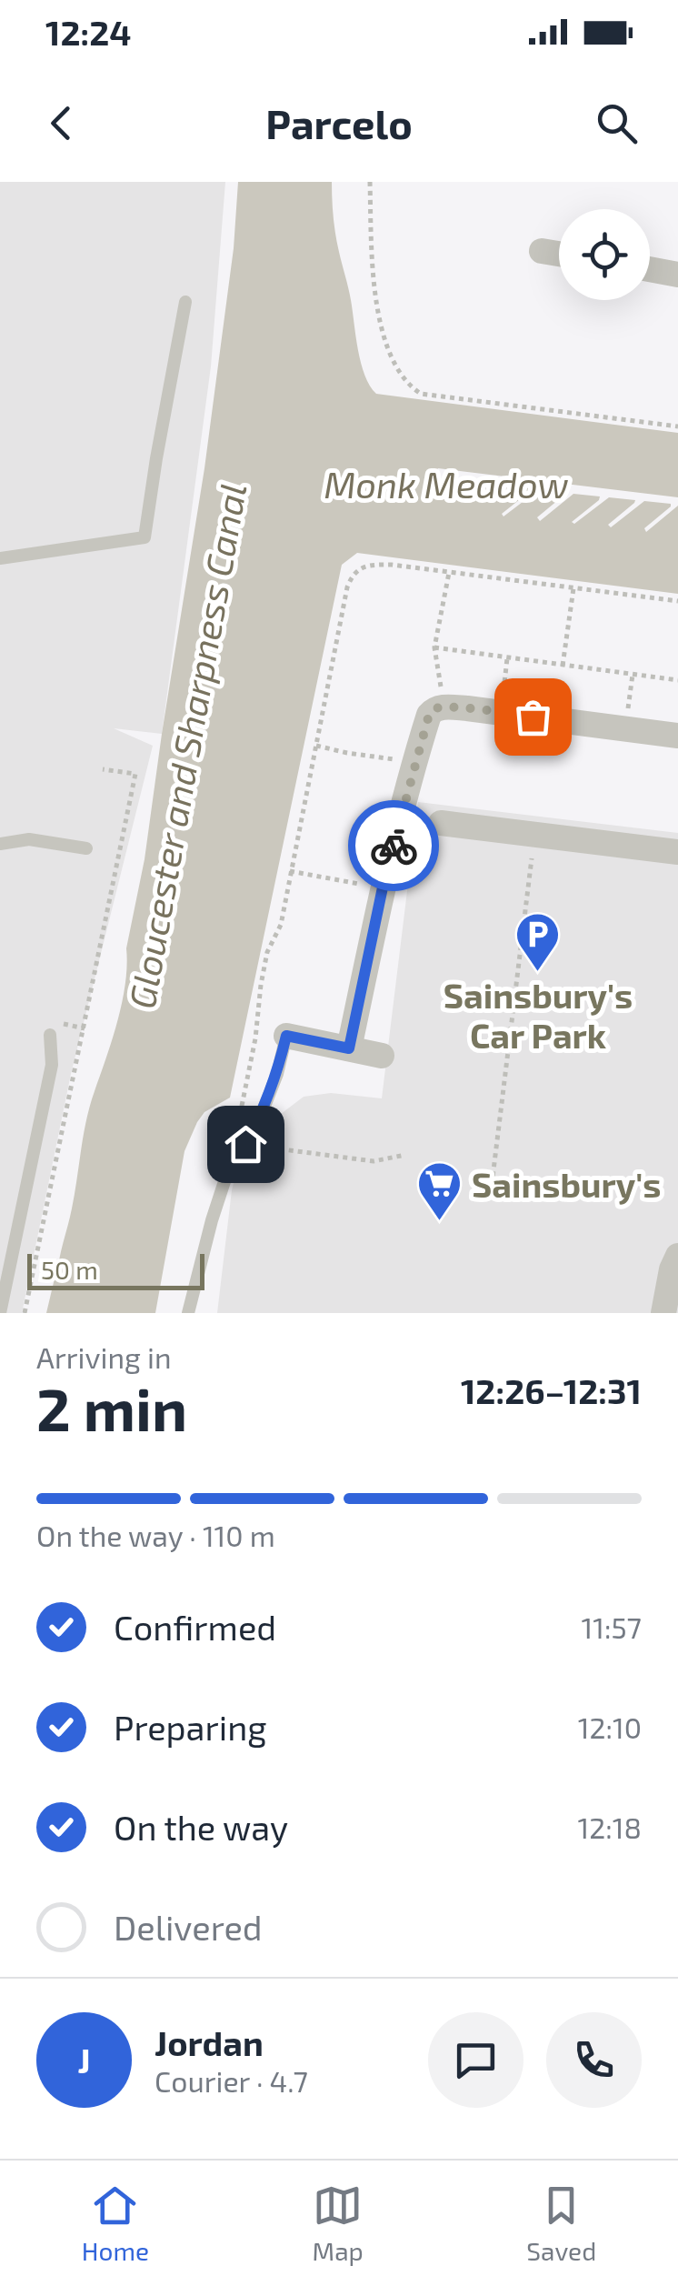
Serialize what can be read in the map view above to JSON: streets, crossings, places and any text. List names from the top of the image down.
{
  "water": ["Monk Meadow", "Gloucester and Sharpness Canal"],
  "places": {
    "parking": ["Sainsbury's Car Park"],
    "supermarket": ["Sainsbury's"]
  },
  "scale_bar": "50 m",
  "page": {
    "status": "12:24",
    "header": "Parcelo",
    "scale": "50 m",
    "heading": ["2 min", "Arriving in", "12:26–12:31"],
    "panel": ["Jordan", "Courier · 4.7"],
    "bar": "On the way · 110 m",
    "list": [
      ["Confirmed", "11:57"],
      ["Preparing", "12:10"],
      ["On the way", "12:18"],
      "Delivered"
    ],
    "round": "J",
    "tabs": ["Home", "Map", "Saved"]
  }
}
